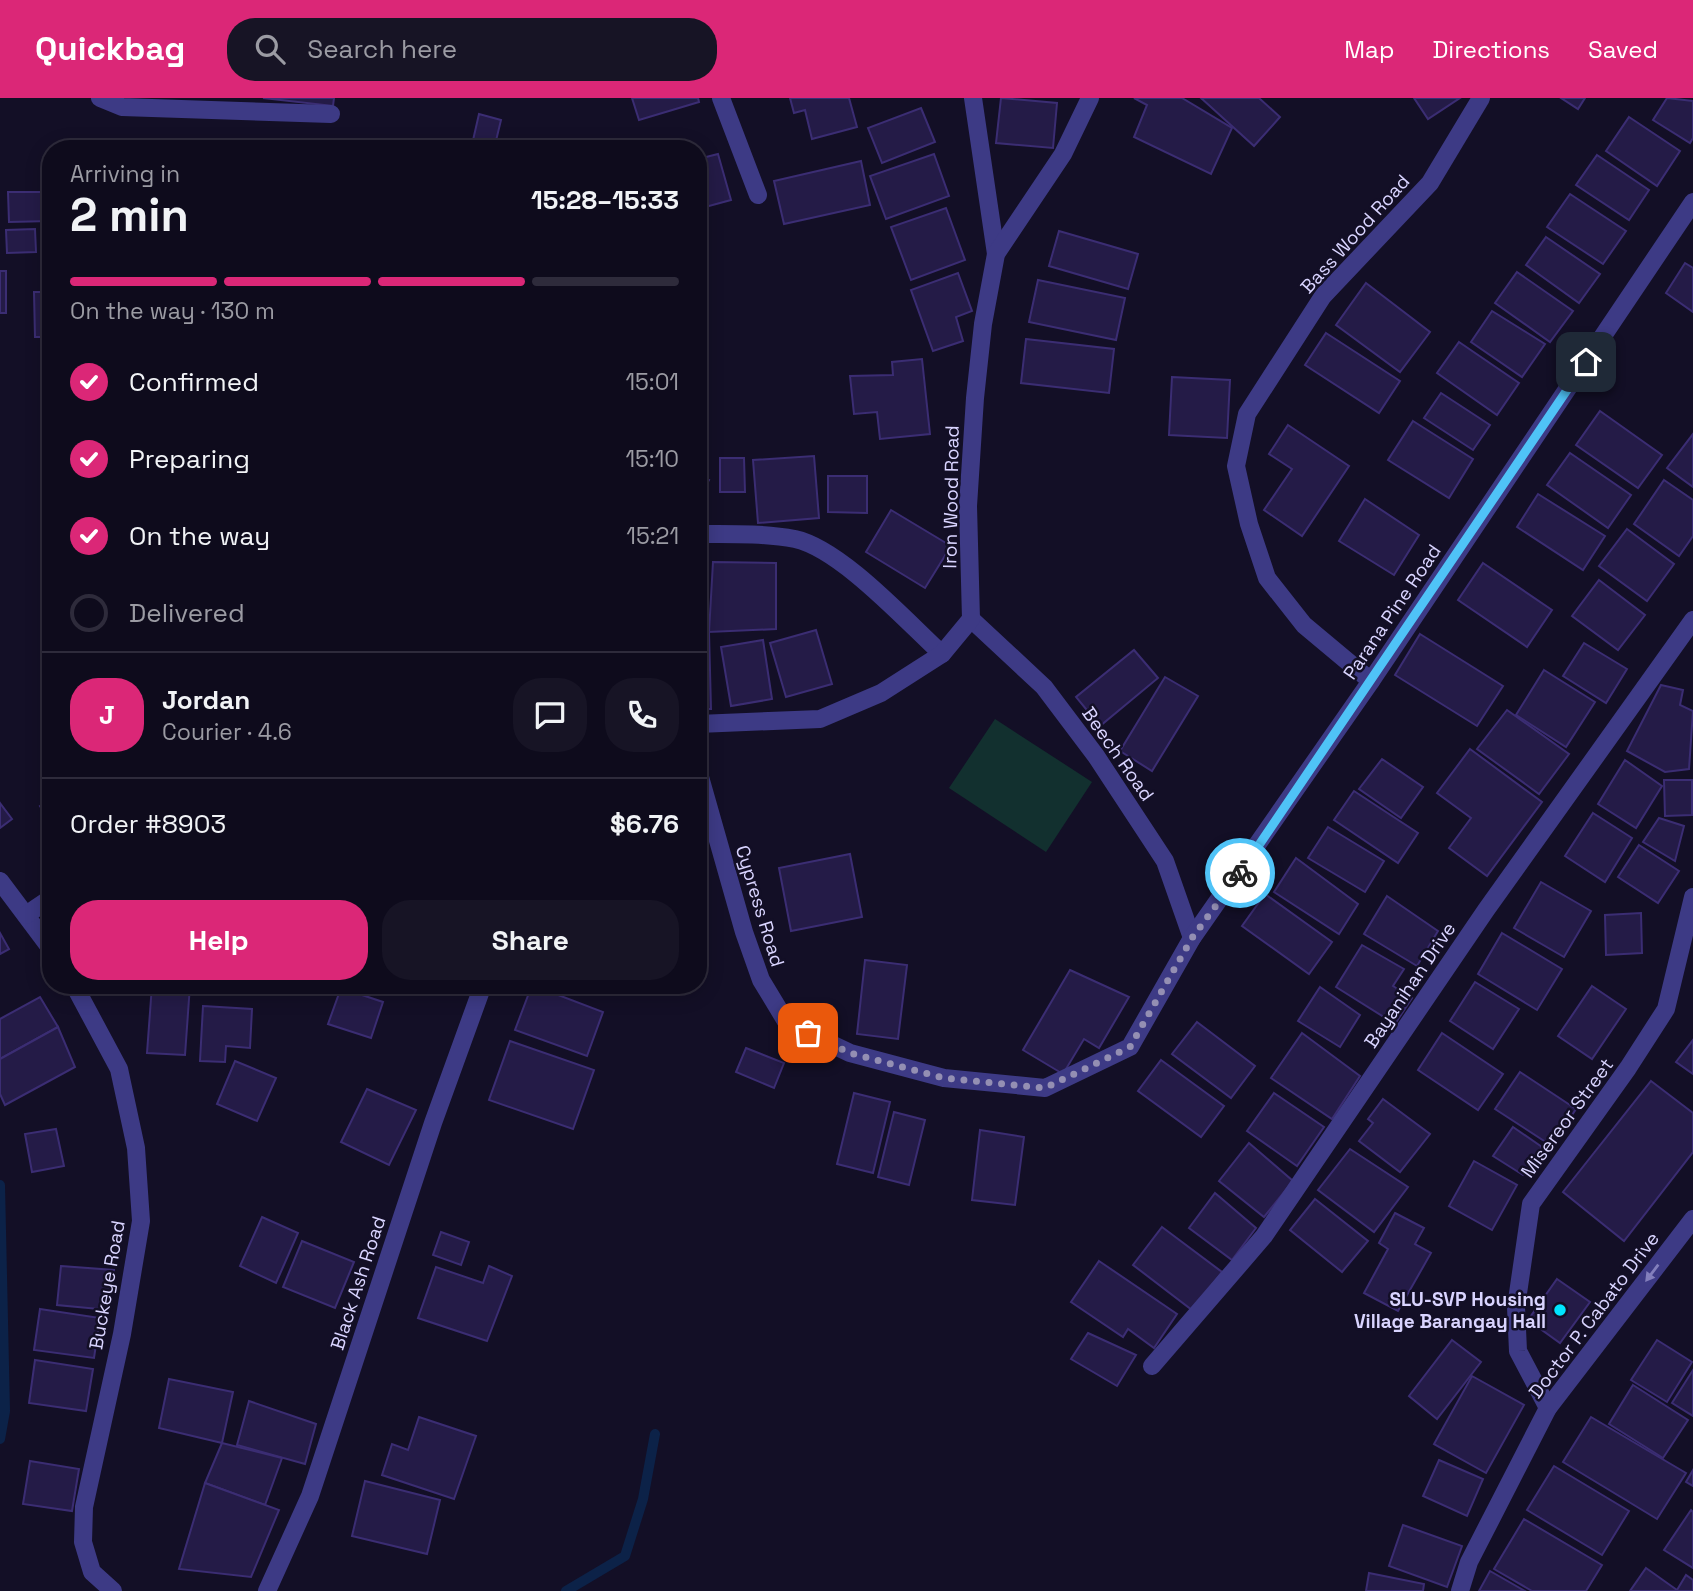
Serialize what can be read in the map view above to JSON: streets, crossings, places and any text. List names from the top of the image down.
{
  "streets": {
    "street": [
      "Bass Wood Road",
      "Iron Wood Road",
      "Parana Pine Road",
      "Beech Road",
      "Cypress Road",
      "Bayanihan Drive",
      "Misereor Street",
      "Black Ash Road",
      "Buckeye Road",
      "Doctor P. Cabato Drive"
    ]
  },
  "crossings": [
    ["Bass Wood Road", "Parana Pine Road"],
    ["Iron Wood Road", "Beech Road"],
    ["Parana Pine Road", "Beech Road"],
    ["Parana Pine Road", "Cypress Road"],
    ["Misereor Street", "Doctor P. Cabato Drive"]
  ],
  "one_way": ["Doctor P. Cabato Drive"],
  "places": ["SLU-SVP Housing Village Barangay Hall"],
  "page": {
    "header": "Quickbag",
    "search": "Search here",
    "nav": ["Map", "Directions", "Saved"],
    "heading": ["2 min", "Arriving in", "15:28–15:33"],
    "panel": [
      "Jordan",
      "Courier · 4.6",
      "Order #8903",
      "$6.76"
    ],
    "bar": "On the way · 130 m",
    "list": [
      ["Confirmed", "15:01"],
      ["Preparing", "15:10"],
      ["On the way", "15:21"],
      "Delivered"
    ],
    "round": "J",
    "buttons": ["Help", "Share"]
  }
}
